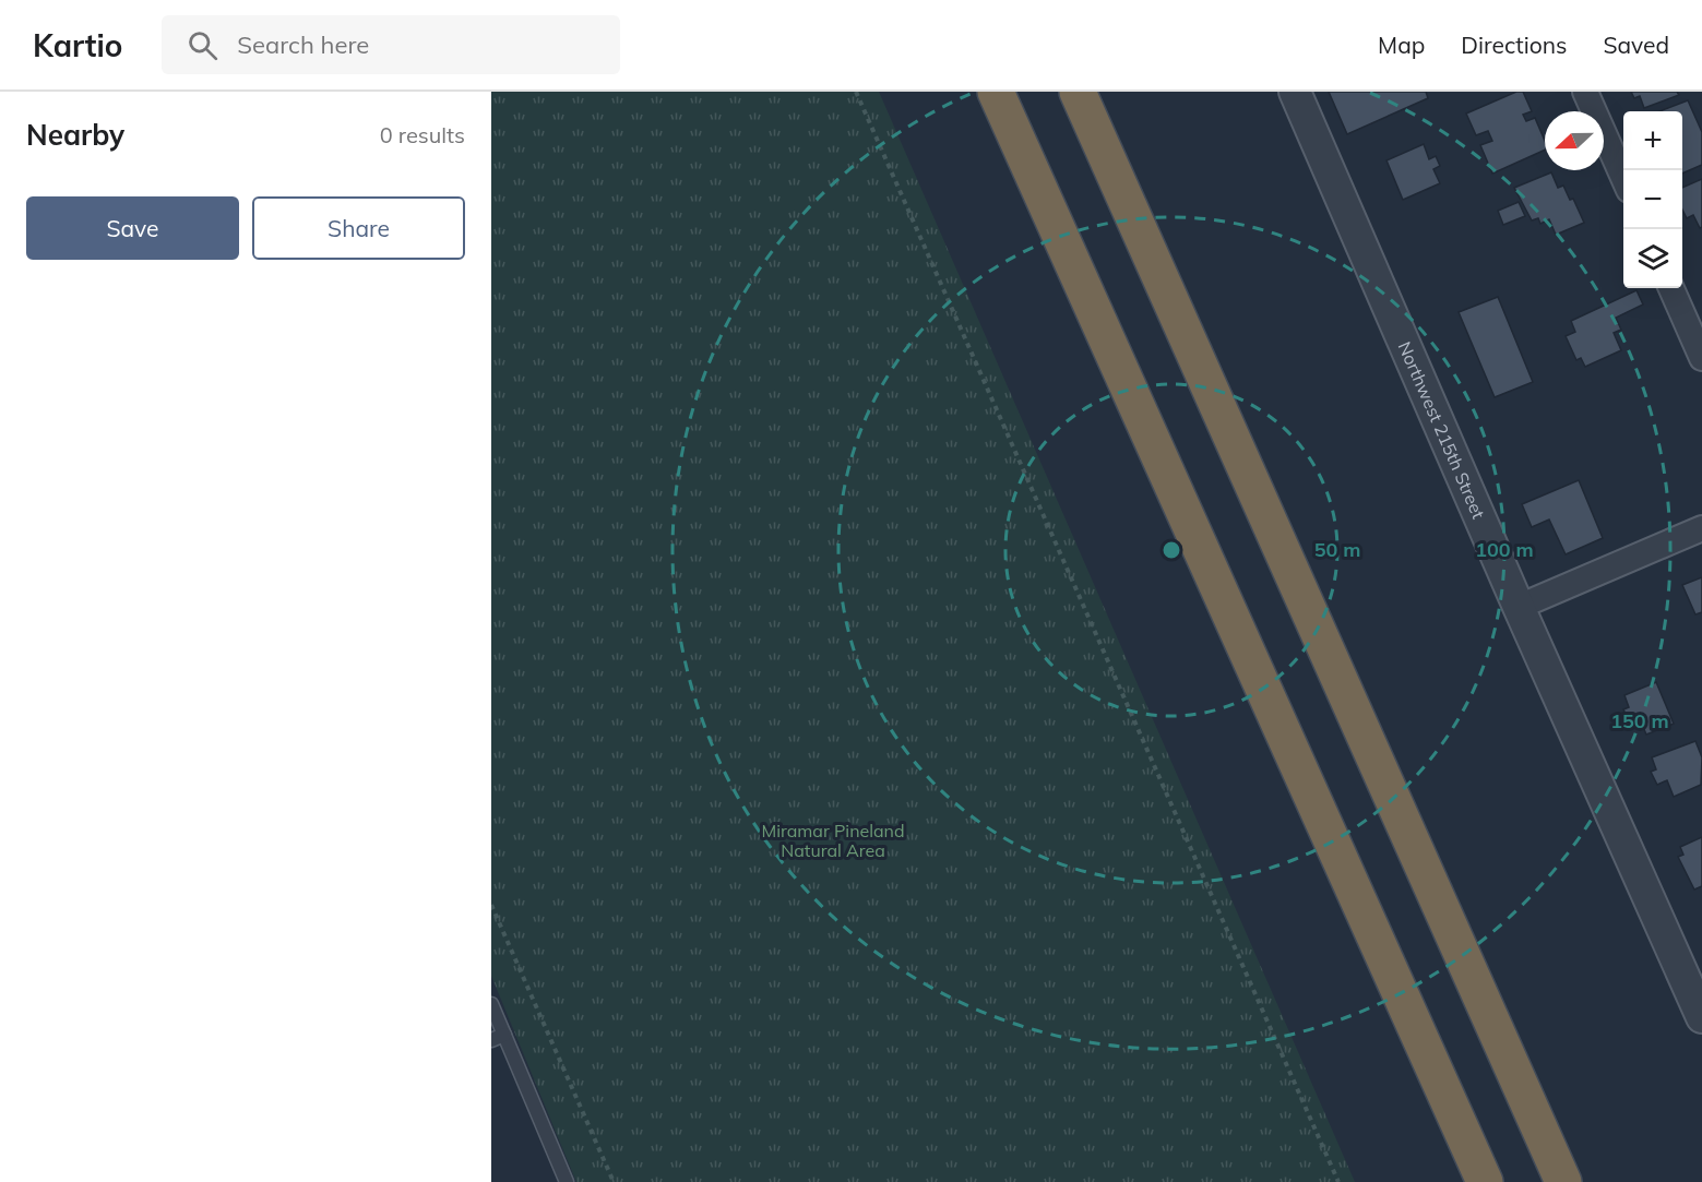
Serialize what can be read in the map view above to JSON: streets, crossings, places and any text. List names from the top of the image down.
{
  "streets": {
    "street": ["Northwest 215th Street"]
  },
  "parks": ["Miramar Pineland Natural Area"],
  "north": "left",
  "page": {
    "header": "Kartio",
    "search": "Search here",
    "nav": ["Map", "Directions", "Saved"],
    "heading": ["Nearby", "0 results"],
    "map_buttons": ["+", "−"],
    "buttons": ["Save", "Share"]
  },
  "rings": ["50 m", "100 m", "150 m"]
}
